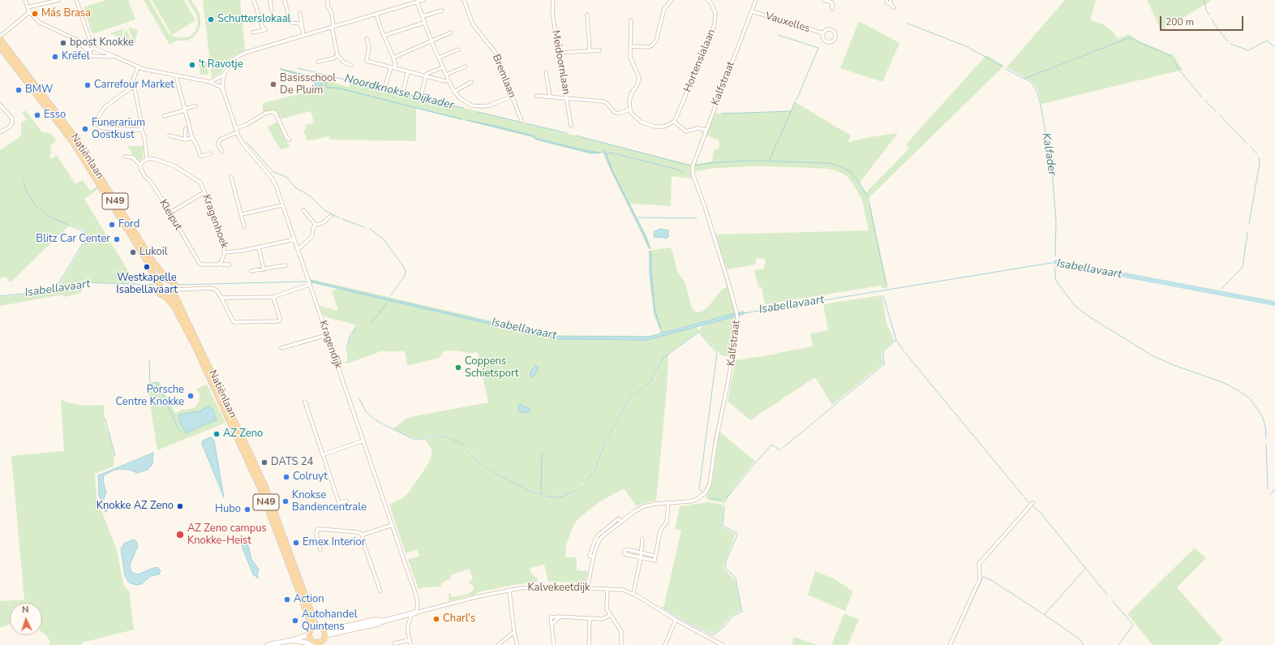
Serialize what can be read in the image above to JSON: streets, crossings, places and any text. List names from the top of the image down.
{
  "streets": {
    "main road": ["Natiënlaan", "N49"],
    "street": [
      "Vauxelles",
      "Hortensialaan",
      "Meidoornlaan",
      "Bremlaan",
      "Kalfstraat",
      "Kleiput",
      "Kragenhoek",
      "Kragendijk",
      "Kalvekeetdijk"
    ]
  },
  "crossings": [
    ["Vauxelles", "Kalfstraat"],
    ["Kalfstraat", "Kalvekeetdijk"],
    ["Natiënlaan", "Kalvekeetdijk"],
    ["Kragenhoek", "Kragendijk"],
    ["Kragendijk", "Kalvekeetdijk"]
  ],
  "water": ["Noordknokse Dijkader", "Kalfader", "Isabellavaart"],
  "places": [
    "Más Brasa",
    "Schutterslokaal",
    "bpost Knokke",
    "Krëfel",
    "'t Ravotje",
    "Basisschool De Pluim",
    "Carrefour Market",
    "BMW",
    "Esso",
    "Funerarium Oostkust",
    "Ford",
    "Blitz Car Center",
    "Lukoil",
    "Westkapelle Isabellavaart",
    "Coppens Schietsport",
    "Porsche Centre Knokke",
    "AZ Zeno",
    "DATS 24",
    "Colruyt",
    "Knokse Bandencentrale",
    "Knokke AZ Zeno",
    "Hubo",
    "AZ Zeno campus Knokke-Heist",
    "Emex Interior",
    "Action",
    "Charl's",
    "Autohandel Quintens"
  ],
  "scale_bar": "200 m",
  "north": "top"
}
